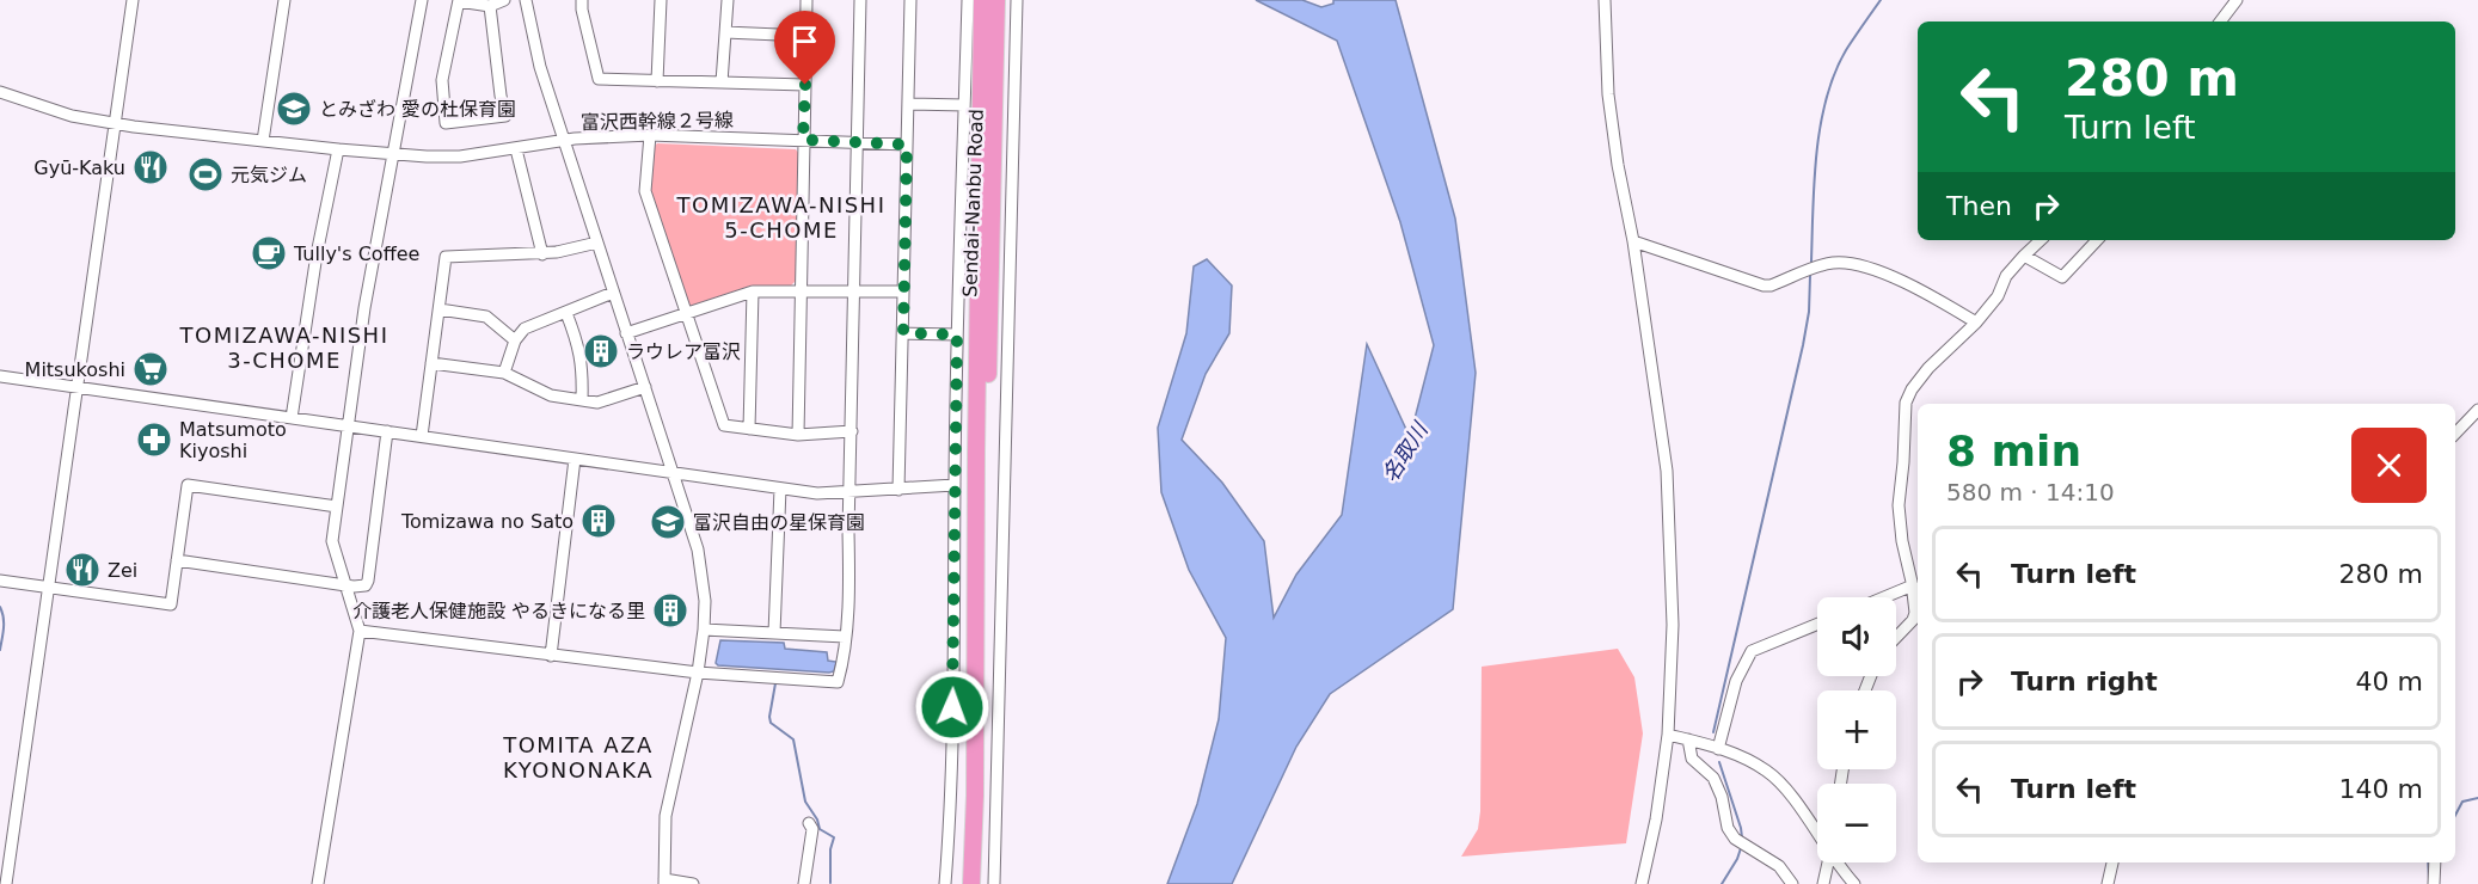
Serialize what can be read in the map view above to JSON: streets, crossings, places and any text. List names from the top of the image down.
{
  "streets": {
    "highway": ["Sendai-Nanbu Road"],
    "street": ["富沢西幹線２号線"]
  },
  "districts": ["TOMIZAWA-NISHI 5-CHOME", "TOMIZAWA-NISHI 3-CHOME", "TOMITA AZA KYONONAKA"],
  "water": ["名取川"],
  "places": {
    "school or university": ["とみざわ 愛の杜保育園", "富沢自由の星保育園"],
    "restaurant": ["Gyū-Kaku", "Zei"],
    "sports": ["元気ジム"],
    "cafe": ["Tully's Coffee"],
    "building": ["ラウレア富沢", "Tomizawa no Sato", "介護老人保健施設 やるきになる里"],
    "supermarket": ["Mitsukoshi"],
    "pharmacy": ["Matsumoto Kiyoshi"]
  },
  "page": {
    "turn": ["280 m", "Turn left"],
    "then": "Then",
    "heading": ["8 min", "580 m · 14:10"],
    "list": [
      {
        "name": "Turn left",
        "value": "280 m"
      },
      {
        "name": "Turn right",
        "value": "40 m"
      },
      {
        "name": "Turn left",
        "value": "140 m"
      }
    ],
    "map_buttons": ["+", "−"]
  }
}
